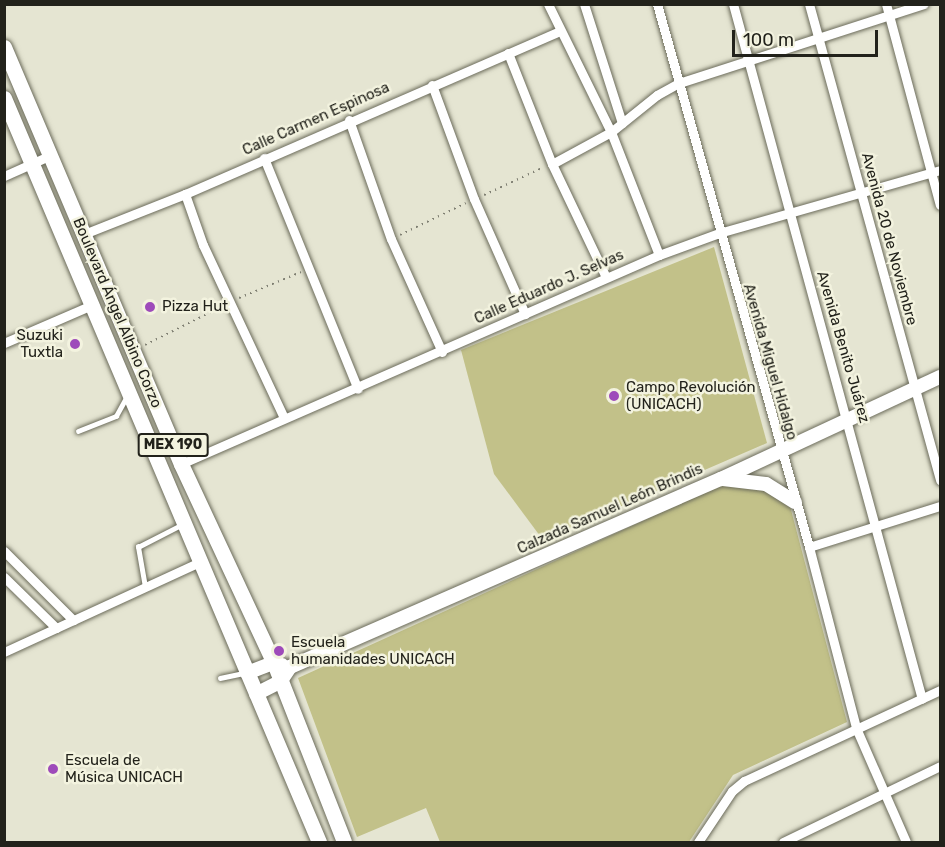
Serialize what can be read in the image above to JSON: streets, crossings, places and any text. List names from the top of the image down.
{
  "streets": {
    "main road": ["Boulevard Ángel Albino Corzo", "MEX 190"],
    "street": [
      "Calle Carmen Espinosa",
      "Avenida 20 de Noviembre",
      "Calle Eduardo J. Selvas",
      "Avenida Benito Juárez",
      "Avenida Miguel Hidalgo",
      "Calzada Samuel León Brindis"
    ]
  },
  "crossings": [
    ["Calle Carmen Espinosa", "Boulevard Ángel Albino Corzo"],
    ["Avenida 20 de Noviembre", "Calle Eduardo J. Selvas"],
    ["Avenida 20 de Noviembre", "Calzada Samuel León Brindis"],
    ["Calle Eduardo J. Selvas", "Boulevard Ángel Albino Corzo"],
    ["Calle Eduardo J. Selvas", "Avenida Benito Juárez"],
    ["Calle Eduardo J. Selvas", "Avenida Miguel Hidalgo"],
    ["Avenida Benito Juárez", "Calzada Samuel León Brindis"],
    ["Avenida Miguel Hidalgo", "Calzada Samuel León Brindis"]
  ],
  "places": [
    "Pizza Hut",
    "Suzuki Tuxtla",
    "Campo Revolución (UNICACH)",
    "Escuela humanidades UNICACH",
    "Escuela de Música UNICACH"
  ],
  "scale_bar": "100 m"
}
